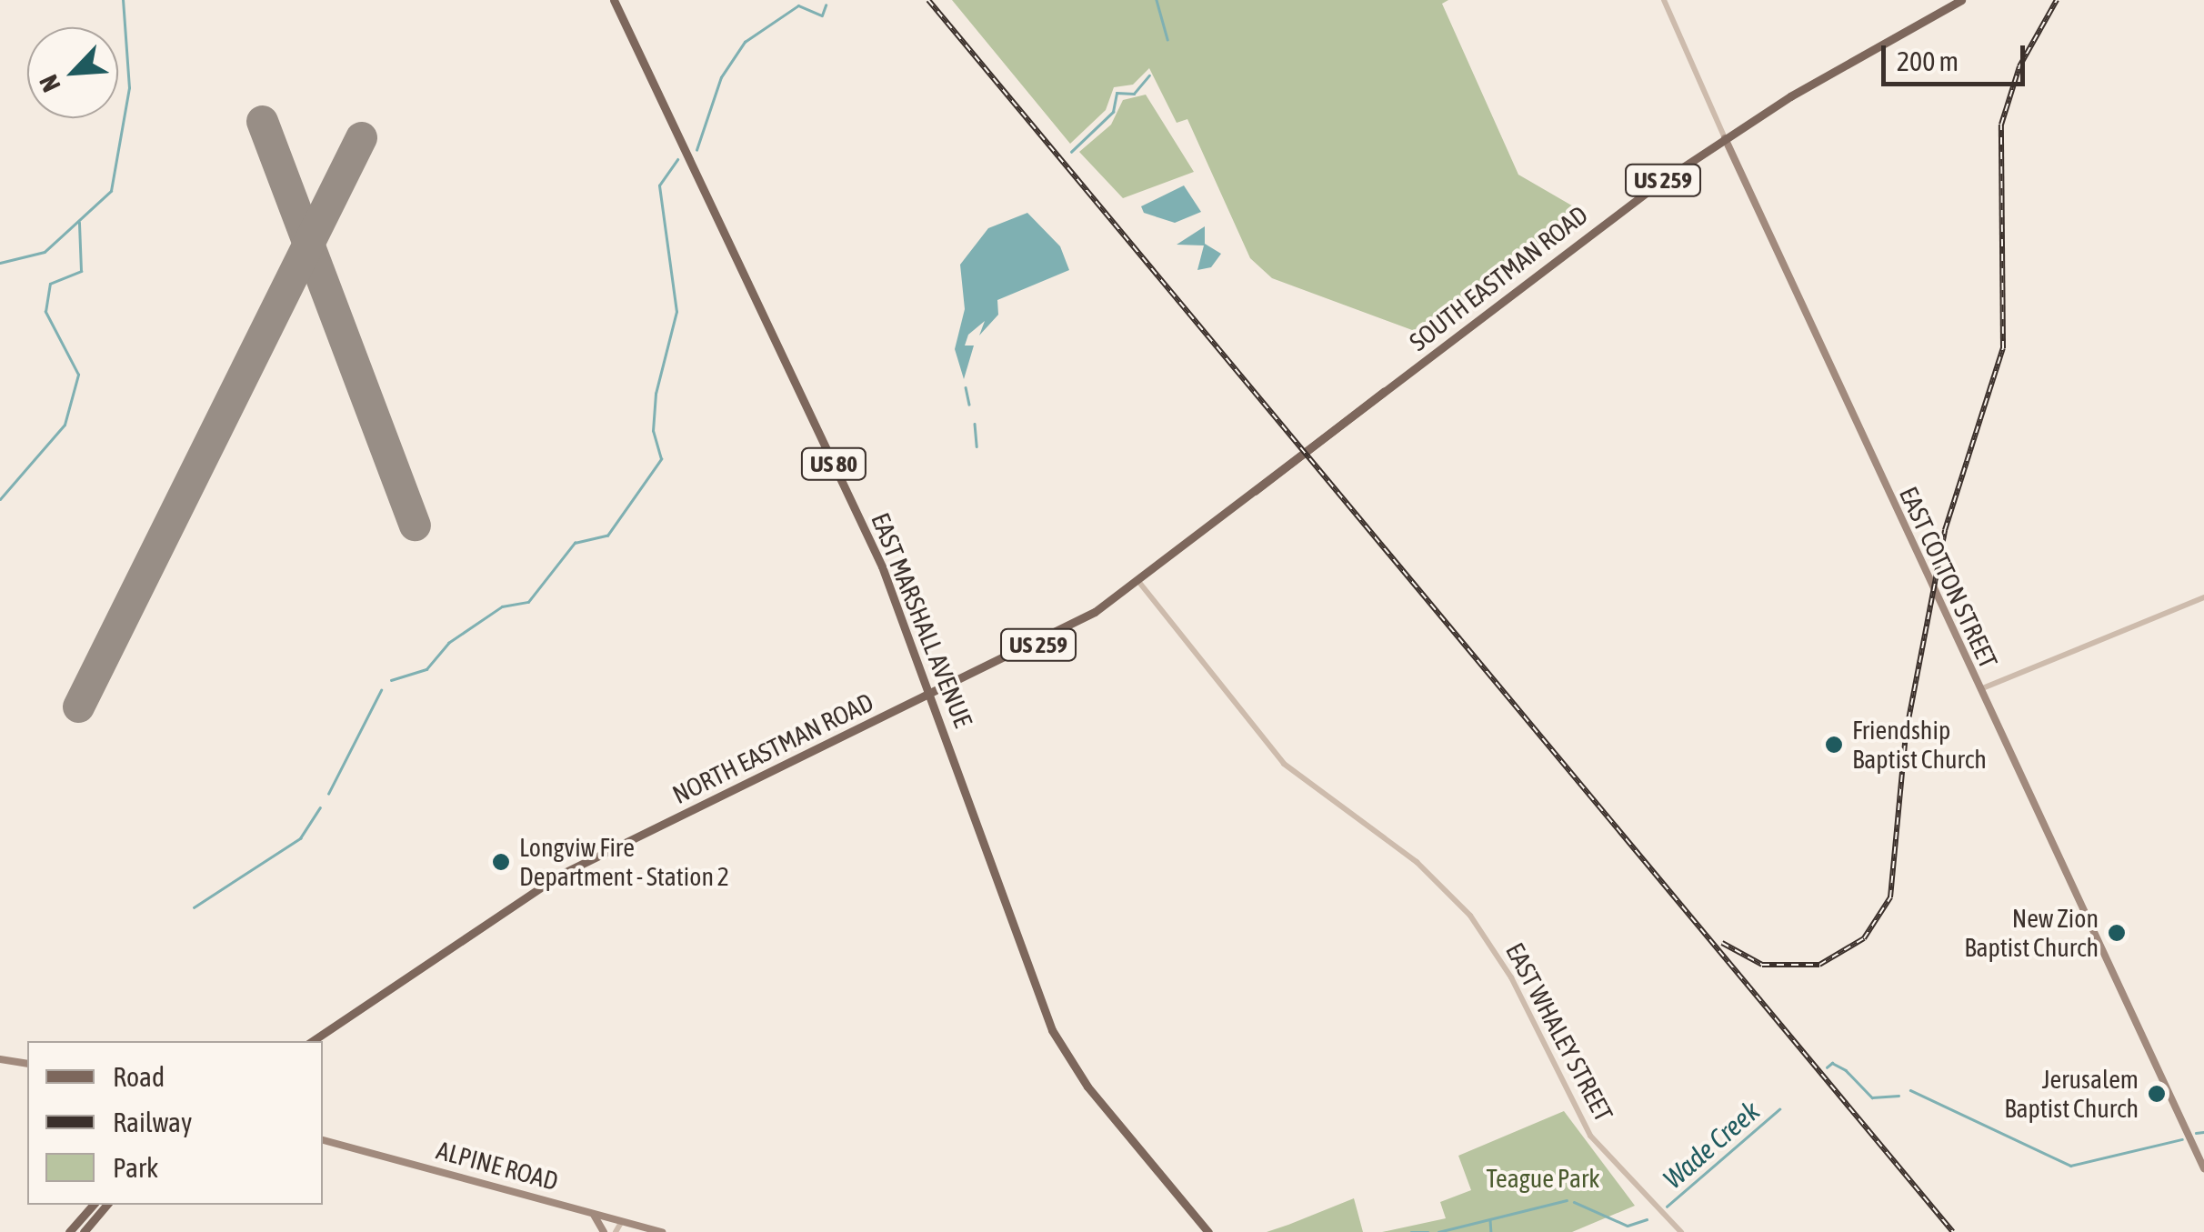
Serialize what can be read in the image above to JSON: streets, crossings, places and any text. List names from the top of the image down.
{
  "streets": {
    "main road": [
      "US 259",
      "SOUTH EASTMAN ROAD",
      "US 80",
      "EAST COTTON STREET",
      "EAST MARSHALL AVENUE",
      "NORTH EASTMAN ROAD",
      "ALPINE ROAD"
    ],
    "street": ["EAST WHALEY STREET"]
  },
  "crossings": [
    ["SOUTH EASTMAN ROAD", "EAST COTTON STREET"],
    ["SOUTH EASTMAN ROAD", "NORTH EASTMAN ROAD"],
    ["EAST MARSHALL AVENUE", "NORTH EASTMAN ROAD"],
    ["NORTH EASTMAN ROAD", "EAST WHALEY STREET"]
  ],
  "water": ["Wade Creek"],
  "parks": ["Teague Park"],
  "places": [
    "Friendship Baptist Church",
    "Longviw Fire Department - Station 2",
    "New Zion Baptist Church",
    "Jerusalem Baptist Church"
  ],
  "legend": ["Road", "Railway", "Park"],
  "scale_bar": "200 m",
  "north": "bottom left"
}
